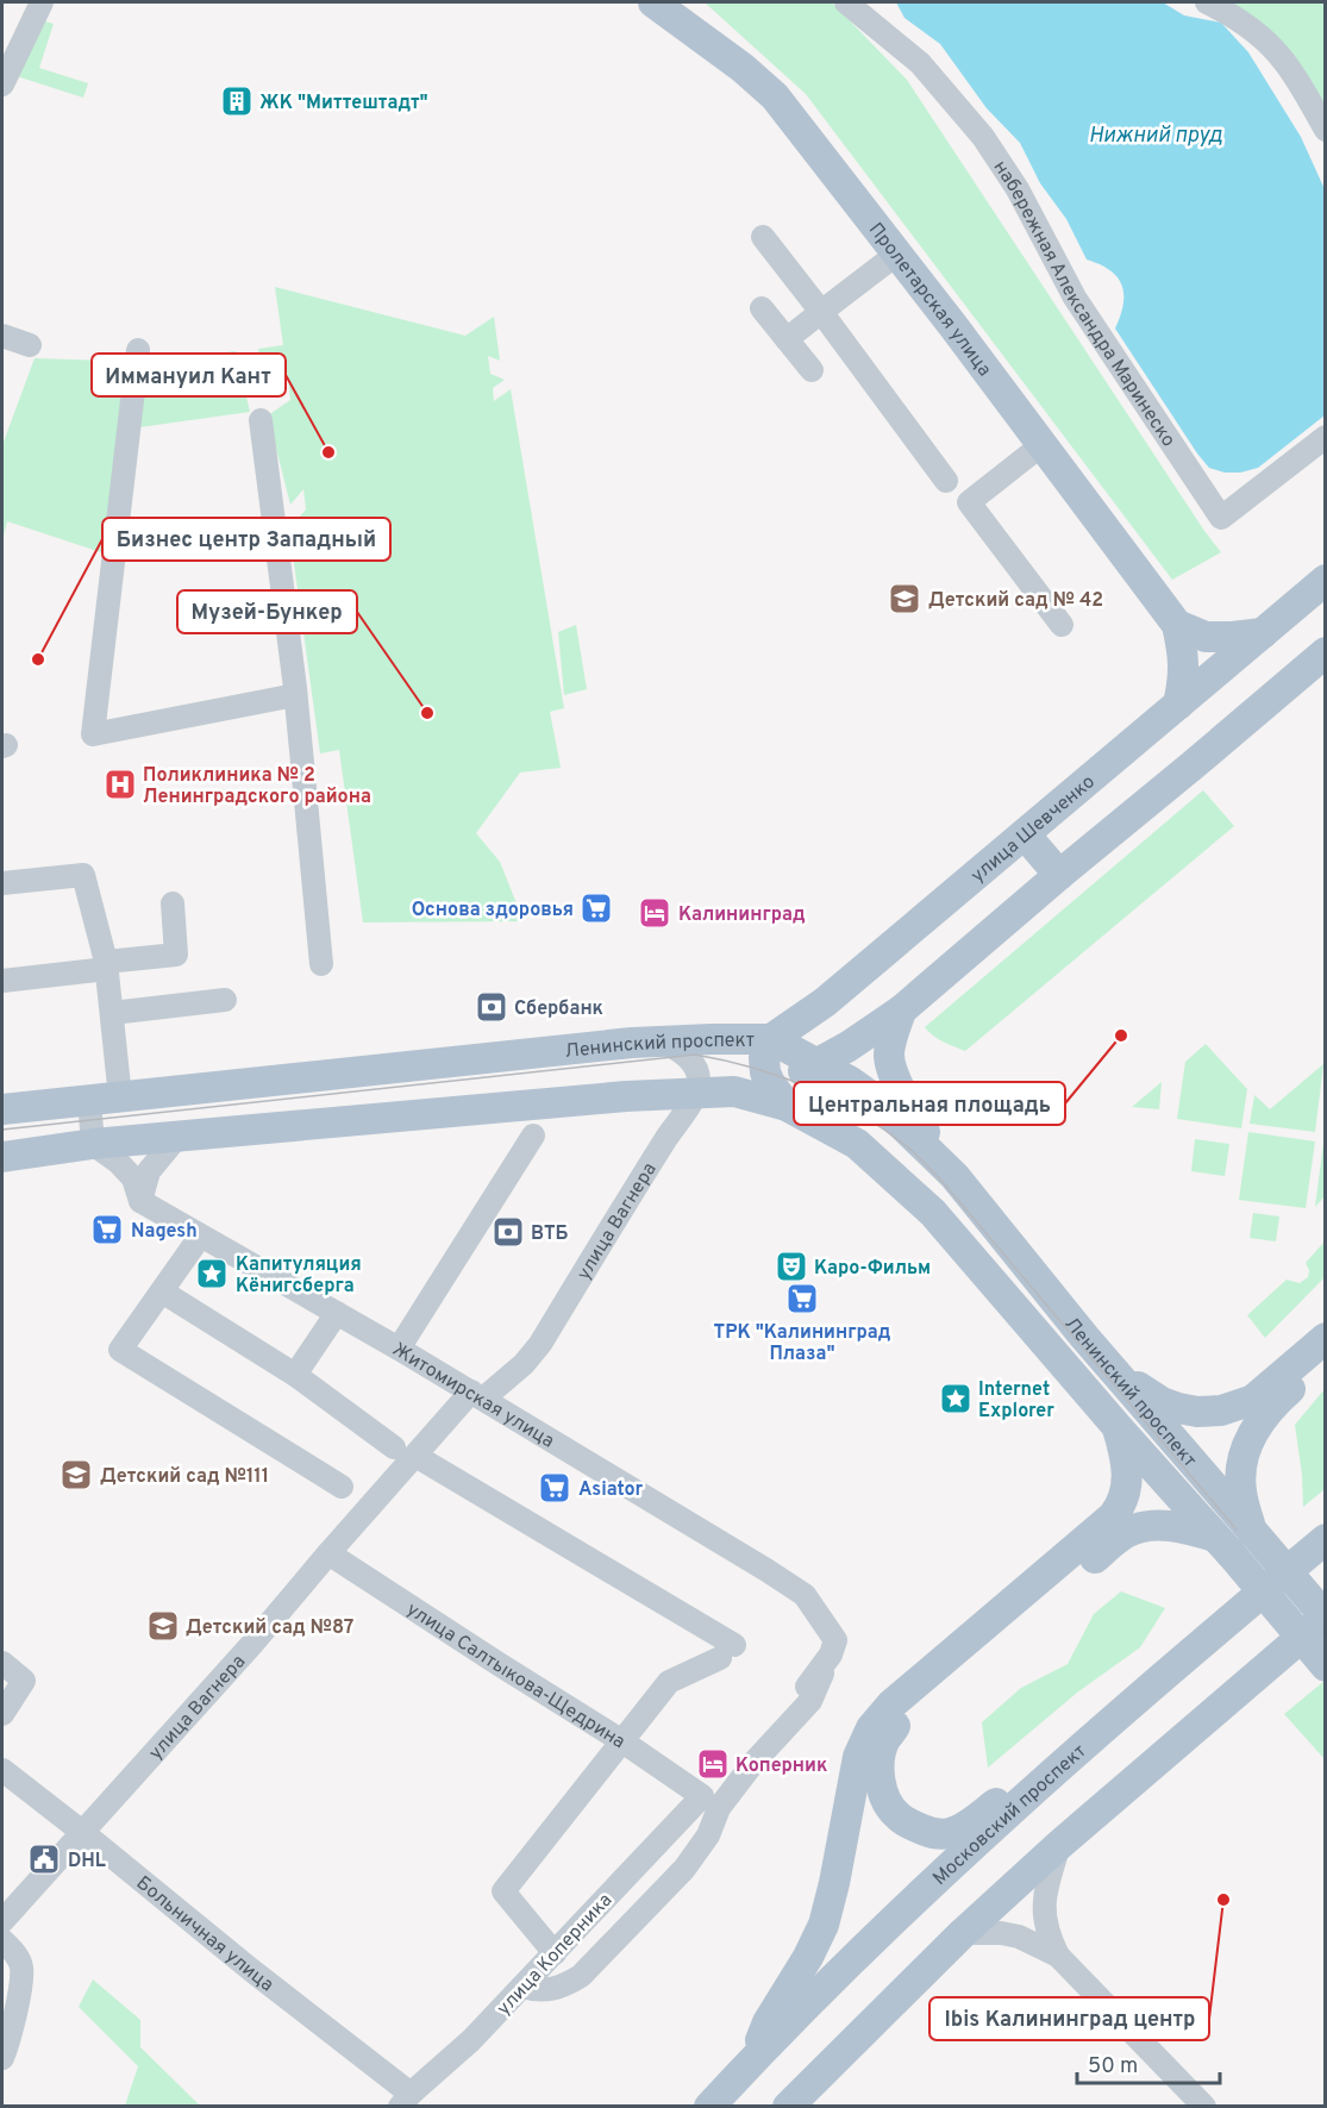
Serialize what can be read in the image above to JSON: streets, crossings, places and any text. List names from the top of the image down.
{
  "streets": {
    "main road": [
      "Пролетарская улица",
      "улица Шевченко",
      "Ленинский проспект",
      "Московский проспект"
    ],
    "street": [
      "набережная Александра Маринеско",
      "улица Вагнера",
      "Житомирская улица",
      "улица Салтыкова-Щедрина",
      "Больничная улица",
      "улица Коперника"
    ]
  },
  "crossings": [
    ["Пролетарская улица", "улица Шевченко"],
    ["улица Шевченко", "Ленинский проспект"],
    ["Ленинский проспект", "улица Вагнера"],
    ["улица Вагнера", "Житомирская улица"],
    ["улица Вагнера", "улица Салтыкова-Щедрина"],
    ["улица Вагнера", "Больничная улица"],
    ["улица Салтыкова-Щедрина", "улица Коперника"],
    ["Больничная улица", "улица Коперника"]
  ],
  "water": ["Нижний пруд"],
  "places": {
    "building": ["ЖК \"Миттештадт\""],
    "other": [
      "Иммануил Кант",
      "Бизнес центр Западный",
      "Музей-Бункер",
      "Центральная площадь",
      "Ibis Калининград центр"
    ],
    "school or university": ["Детский сад № 42", "Детский сад №111", "Детский сад №87"],
    "hospital": ["Поликлиника № 2 Ленинградского района"],
    "supermarket": [
      "Основа здоровья",
      "Nagesh",
      "ТРК \"Калининград Плаза\"",
      "Asiator"
    ],
    "hotel": ["Калининград", "Коперник"],
    "bank": ["Сбербанк", "ВТБ"],
    "theatre": ["Каро-Фильм"],
    "place": ["Капитуляция Кёнигсберга", "Internet Explorer"],
    "public building": ["DHL"]
  },
  "scale_bar": "50 m"
}
